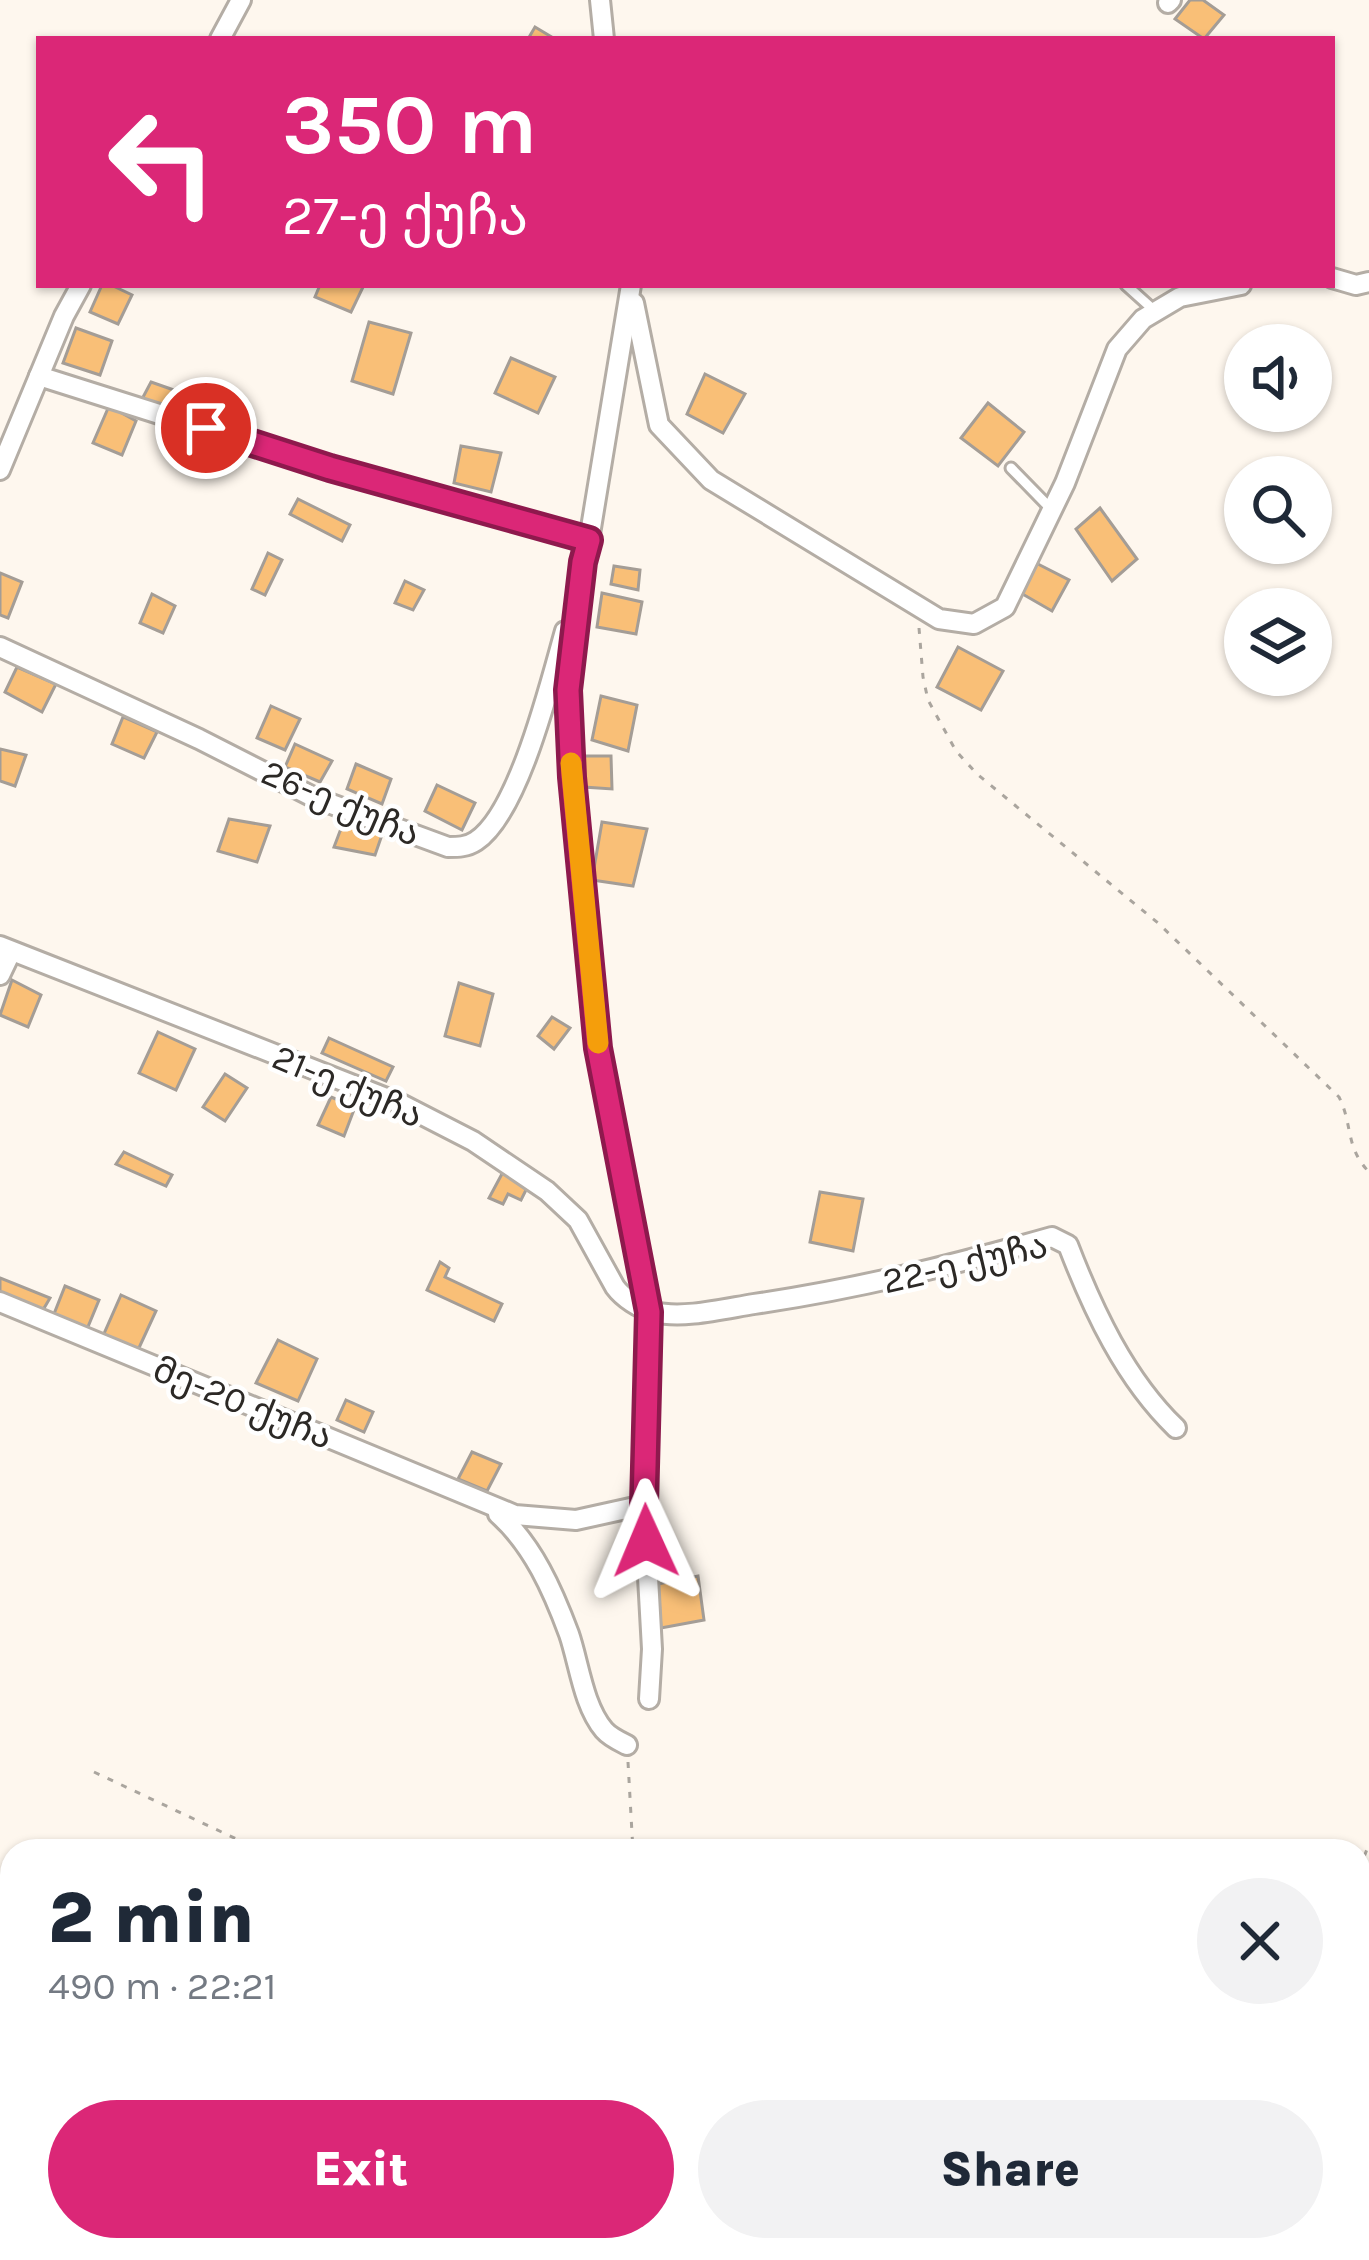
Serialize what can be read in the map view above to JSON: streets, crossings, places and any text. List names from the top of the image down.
{
  "streets": {
    "street": [
      "26-ე ქუჩა",
      "21-ე ქუჩა",
      "22-ე ქუჩა",
      "მე-20 ქუჩა"
    ]
  },
  "crossings": [
    ["21-ე ქუჩა", "22-ე ქუჩა"]
  ],
  "page": {
    "turn": ["350 m", "27-ე ქუჩა"],
    "heading": ["2 min", "490 m · 22:21"],
    "buttons": ["Exit", "Share"]
  }
}
